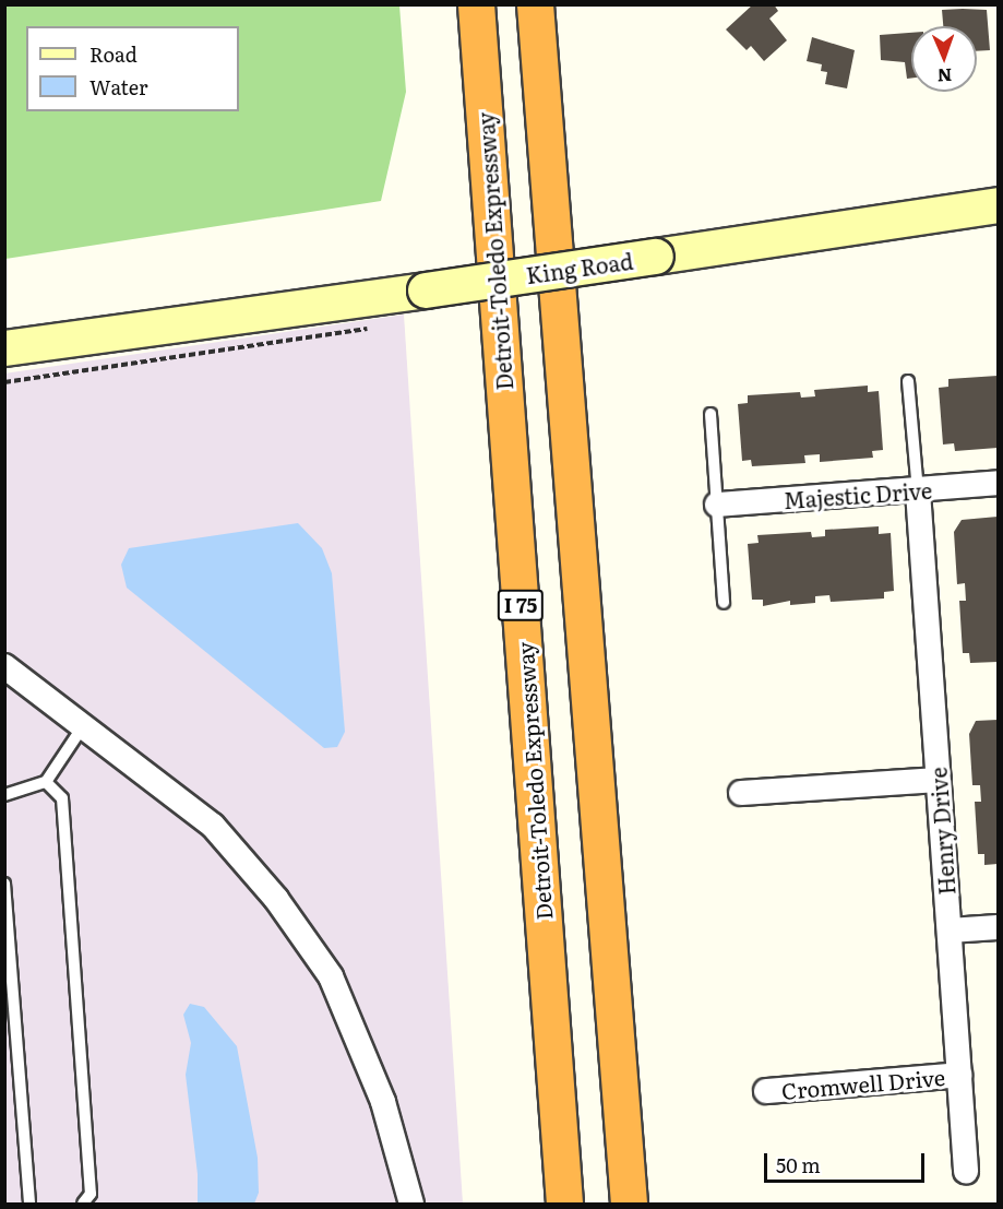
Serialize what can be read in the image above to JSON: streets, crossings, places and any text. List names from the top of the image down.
{
  "streets": {
    "highway": ["Detroit-Toledo Expressway", "I 75"],
    "main road": ["King Road"],
    "street": ["Majestic Drive", "Henry Drive", "Cromwell Drive"]
  },
  "crossings": [
    ["Majestic Drive", "Henry Drive"],
    ["Henry Drive", "Cromwell Drive"]
  ],
  "legend": ["Road", "Water"],
  "scale_bar": "50 m",
  "north": "bottom"
}
